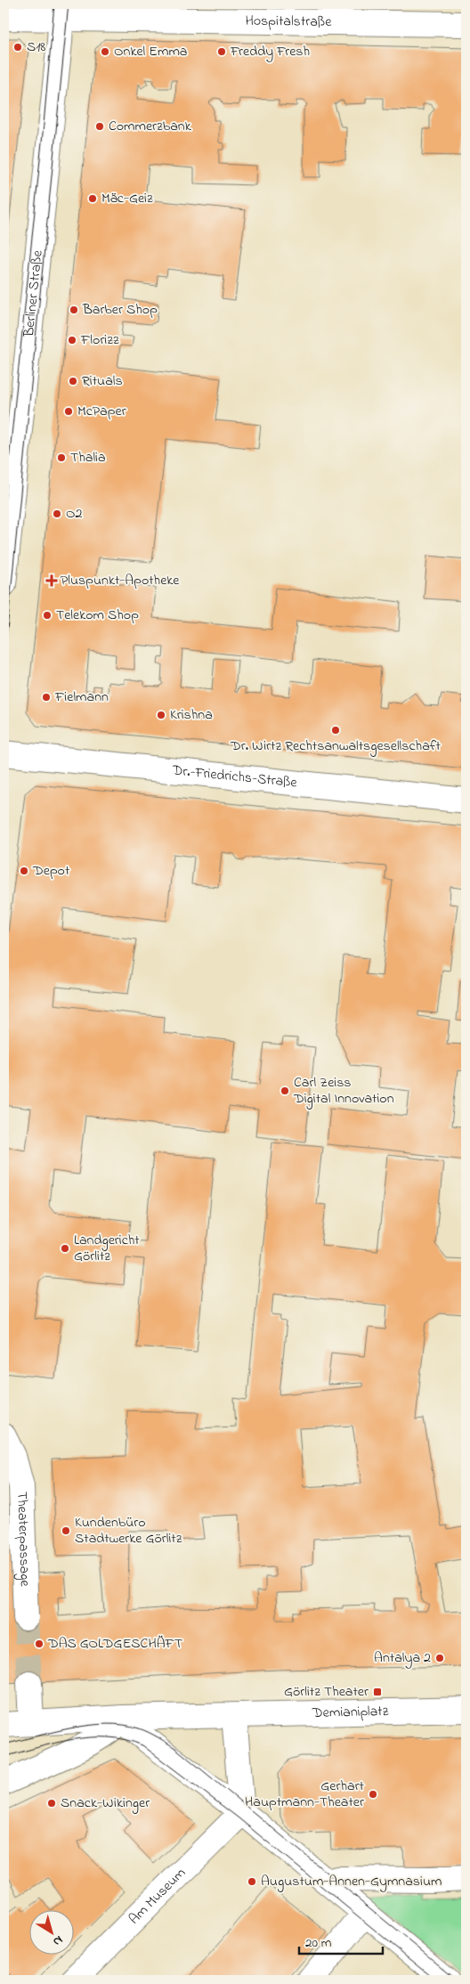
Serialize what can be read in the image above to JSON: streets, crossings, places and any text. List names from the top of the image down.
{
  "streets": {
    "street": [
      "Hospitalstraße",
      "Berliner Straße",
      "Dr.-Friedrichs-Straße",
      "Theaterpassage",
      "Demianiplatz",
      "Am Museum"
    ]
  },
  "crossings": [
    ["Hospitalstraße", "Berliner Straße"]
  ],
  "places": {
    "other": [
      "S18",
      "Onkel Emma",
      "Freddy Fresh",
      "Commerzbank",
      "Mäc-Geiz",
      "Barber Shop",
      "Florizz",
      "Rituals",
      "McPaper",
      "Thalia",
      "O2",
      "Telekom Shop",
      "Fielmann",
      "Krishna",
      "Dr. Wirtz Rechtsanwaltsgesellschaft",
      "Depot",
      "Carl Zeiss Digital Innovation",
      "Landgericht Görlitz",
      "Kundenbüro Stadtwerke Görlitz",
      "DAS GOLDGESCHÄFT",
      "Antalya 2",
      "Gerhart Hauptmann-Theater",
      "Snack-Wikinger",
      "Augustum-Annen-Gymnasium"
    ],
    "health": ["Pluspunkt-Apotheke"],
    "transit": ["Görlitz Theater"]
  },
  "scale_bar": "20 m",
  "north": "bottom right"
}
